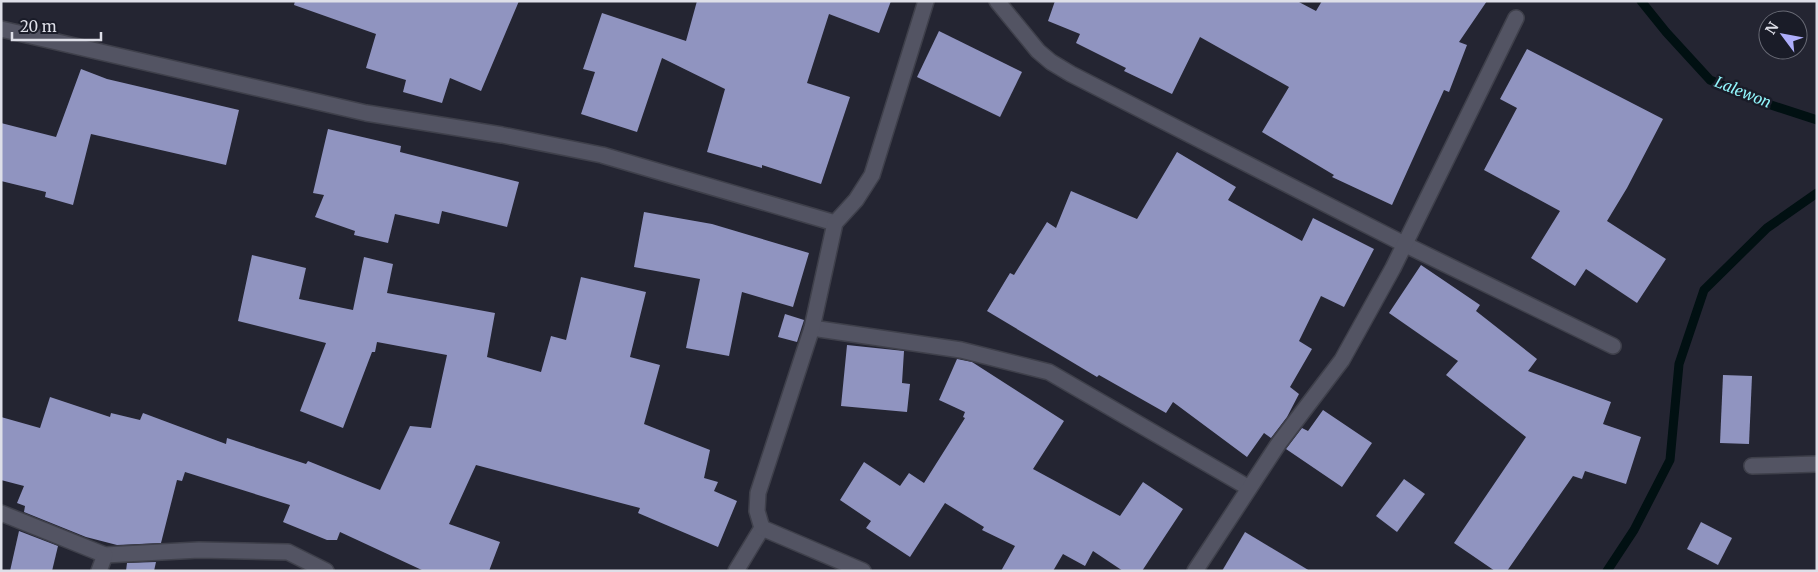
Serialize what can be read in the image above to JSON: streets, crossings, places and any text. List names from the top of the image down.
{
  "water": ["Lalewon"],
  "scale_bar": "20 m",
  "north": "top left"
}
